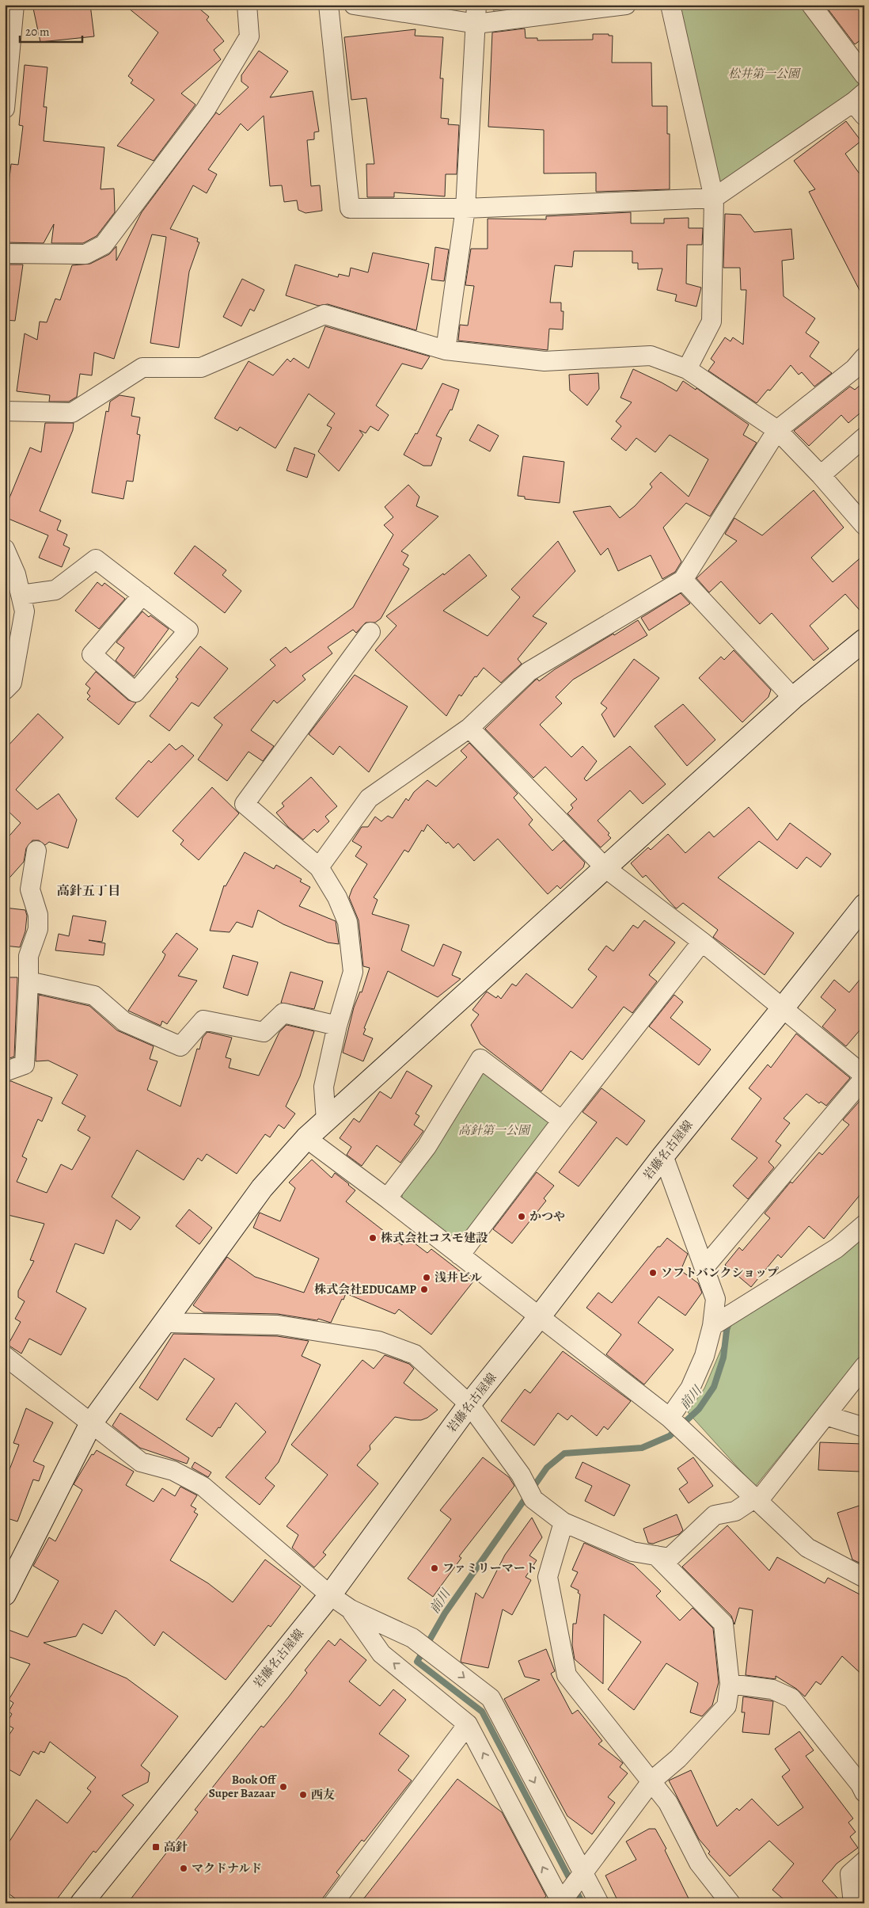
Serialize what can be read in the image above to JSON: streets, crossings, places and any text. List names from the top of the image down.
{
  "streets": {
    "street": ["岩藤名古屋線"]
  },
  "districts": ["高針五丁目"],
  "water": ["前川"],
  "parks": ["松井第一公園", "高針第一公園"],
  "places": {
    "other": [
      "かつや",
      "株式会社コスモ建設",
      "ソフトバンクショップ",
      "浅井ビル",
      "株式会社EDUCAMP",
      "ファミリーマート",
      "Book Off Super Bazaar",
      "西友",
      "マクドナルド"
    ],
    "transit": ["高針"]
  },
  "scale_bar": "20 m"
}
